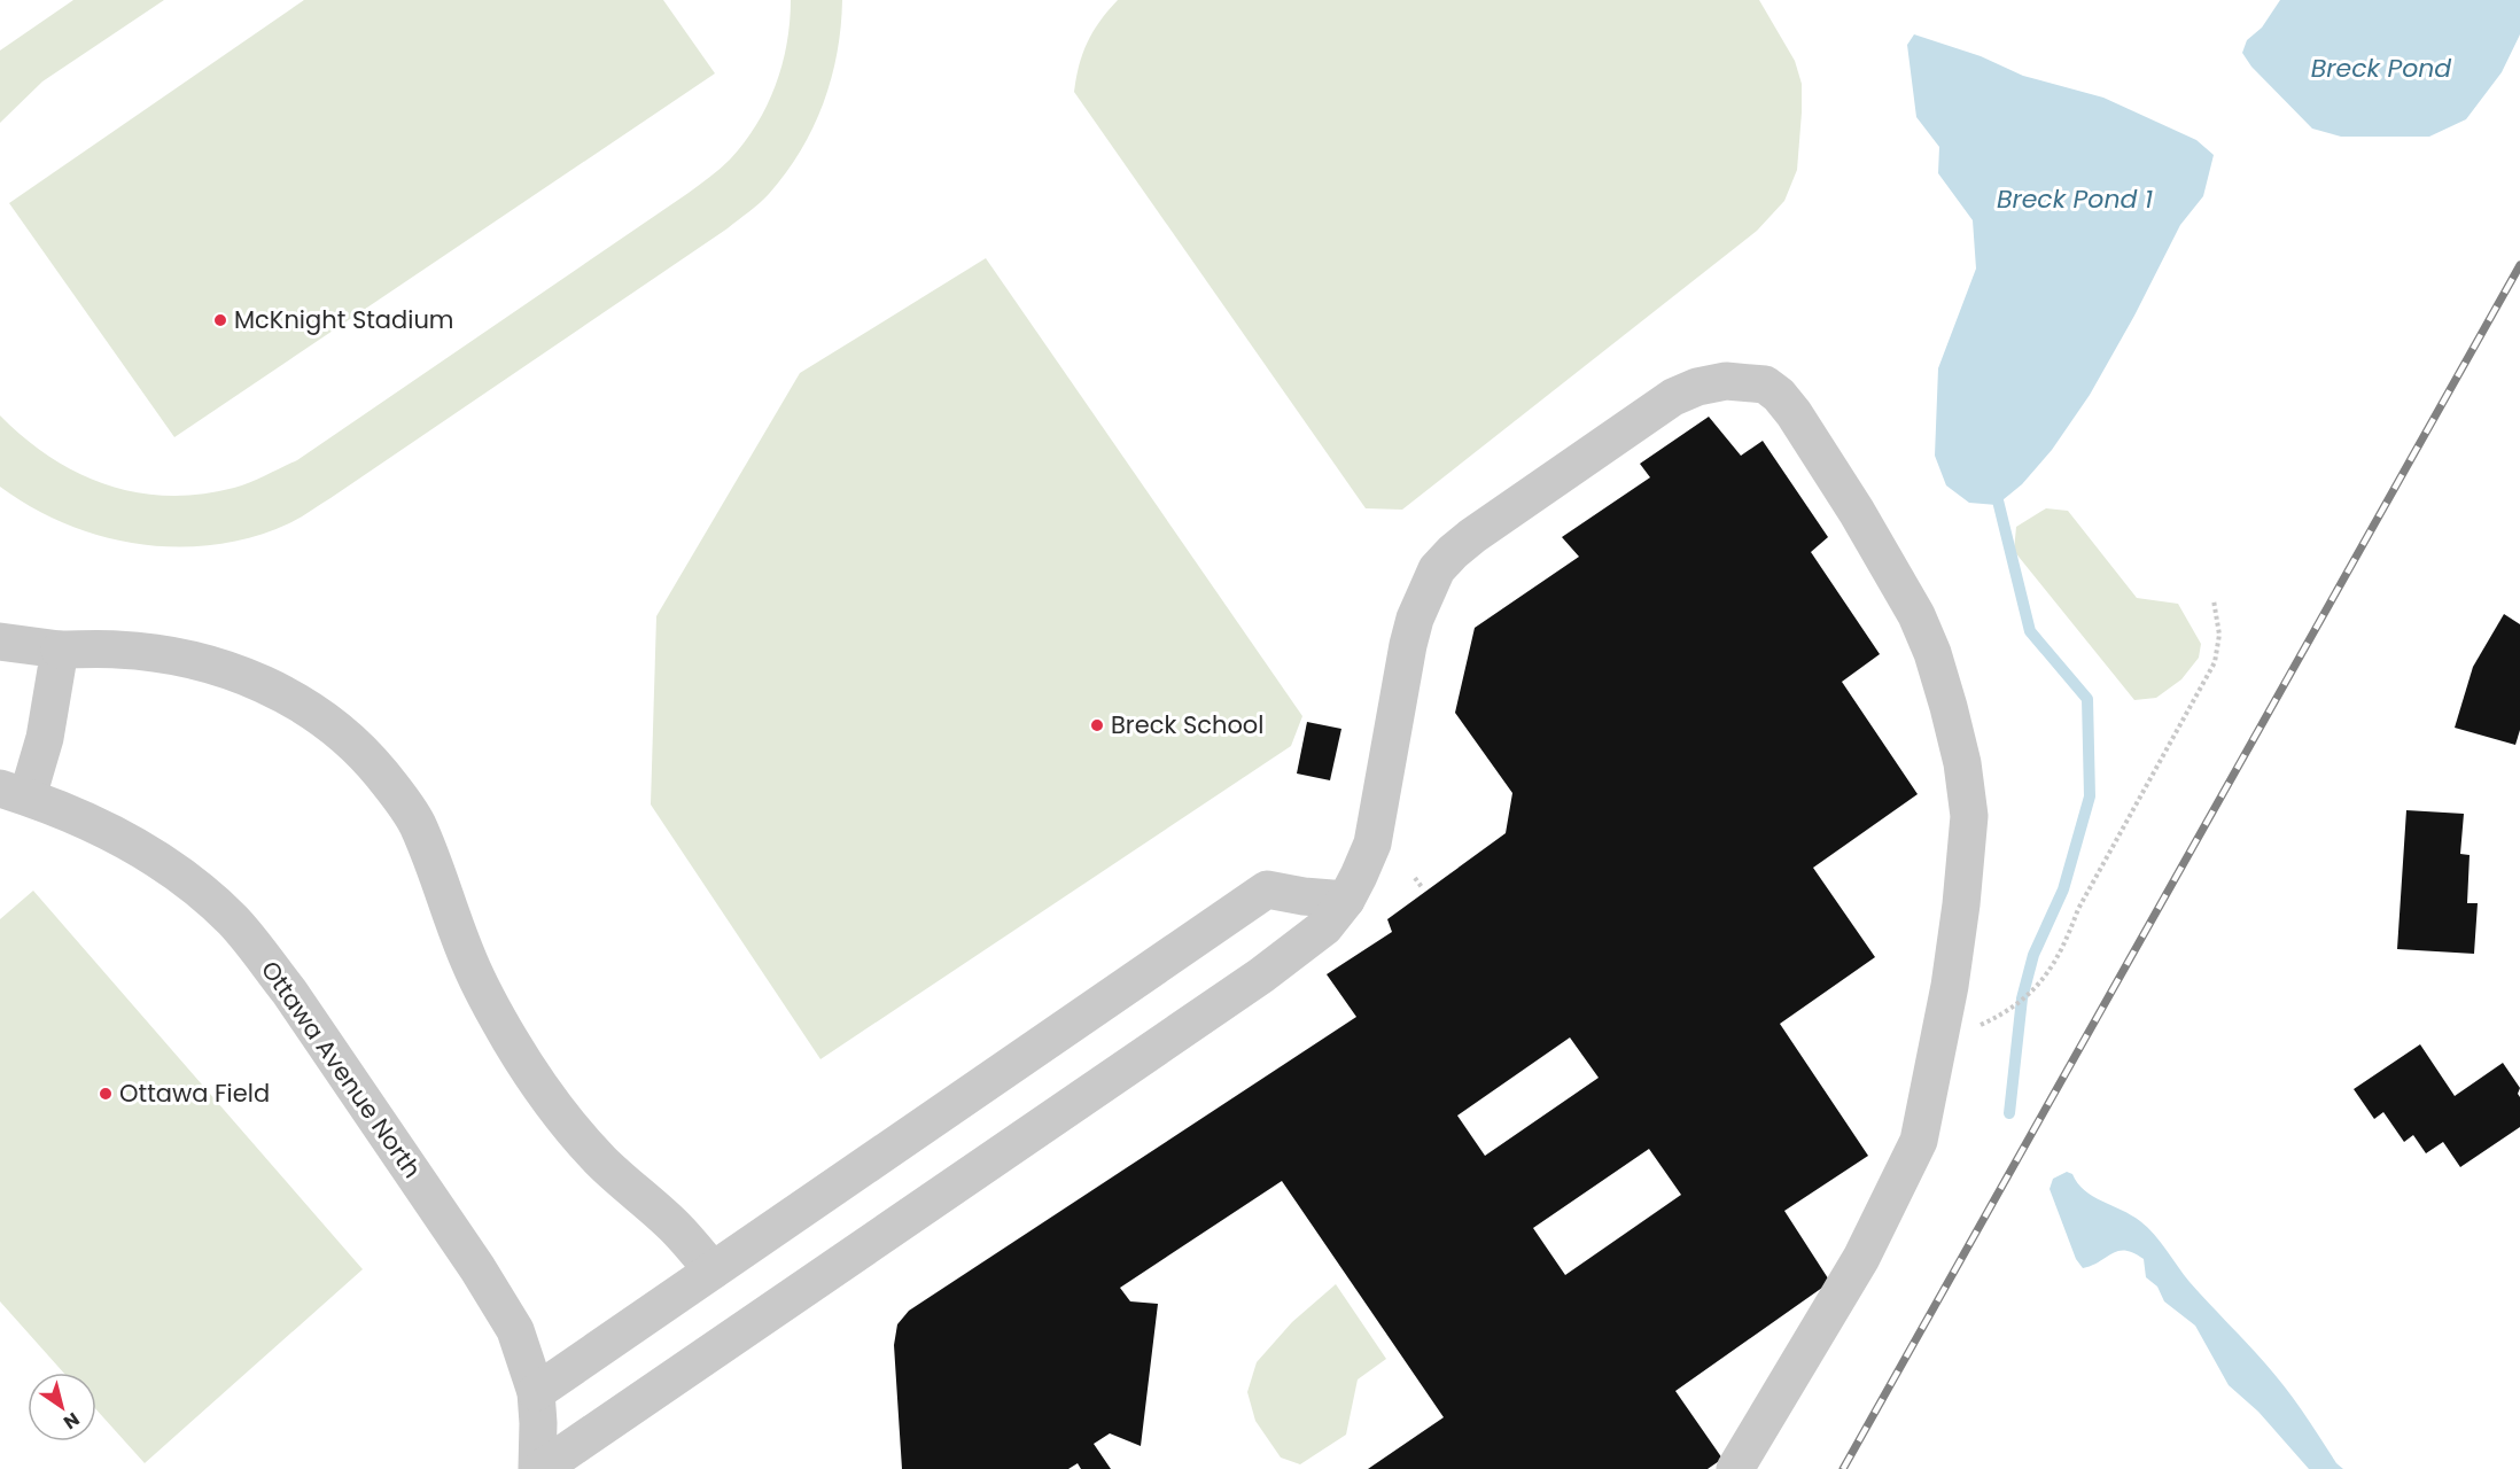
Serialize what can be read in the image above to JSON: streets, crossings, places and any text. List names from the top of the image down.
{
  "streets": {
    "street": ["Ottawa Avenue North"]
  },
  "water": ["Breck Pond", "Breck Pond 1"],
  "places": ["McKnight Stadium", "Breck School", "Ottawa Field"],
  "north": "bottom right"
}
